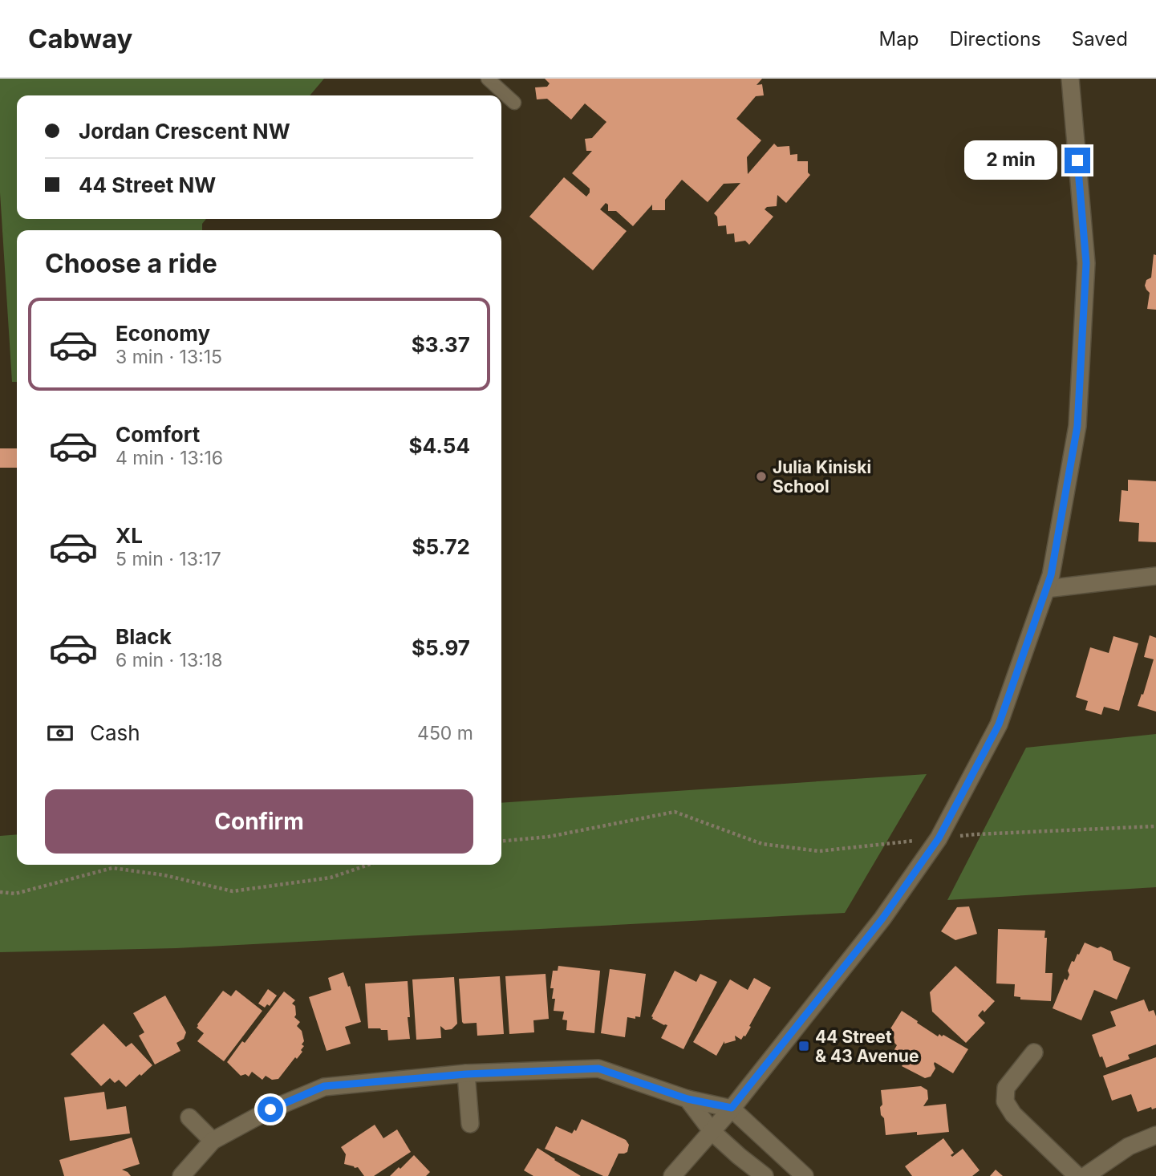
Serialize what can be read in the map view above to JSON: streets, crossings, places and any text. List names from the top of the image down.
{
  "places": {
    "other": ["Julia Kiniski School"],
    "transit": ["44 Street & 43 Avenue"]
  },
  "page": {
    "header": "Cabway",
    "nav": ["Map", "Directions", "Saved"],
    "banner": ["Jordan Crescent NW", "44 Street NW"],
    "bubble": "2 min",
    "heading": "Choose a ride",
    "list": [
      {
        "name": "Economy",
        "note": "3 min · 13:15",
        "value": "$3.37"
      },
      {
        "name": "Comfort",
        "note": "4 min · 13:16",
        "value": "$4.54"
      },
      {
        "name": "XL",
        "note": "5 min · 13:17",
        "value": "$5.72"
      },
      {
        "name": "Black",
        "note": "6 min · 13:18",
        "value": "$5.97"
      }
    ],
    "pay": ["Cash", "450 m"],
    "buttons": "Confirm"
  }
}
